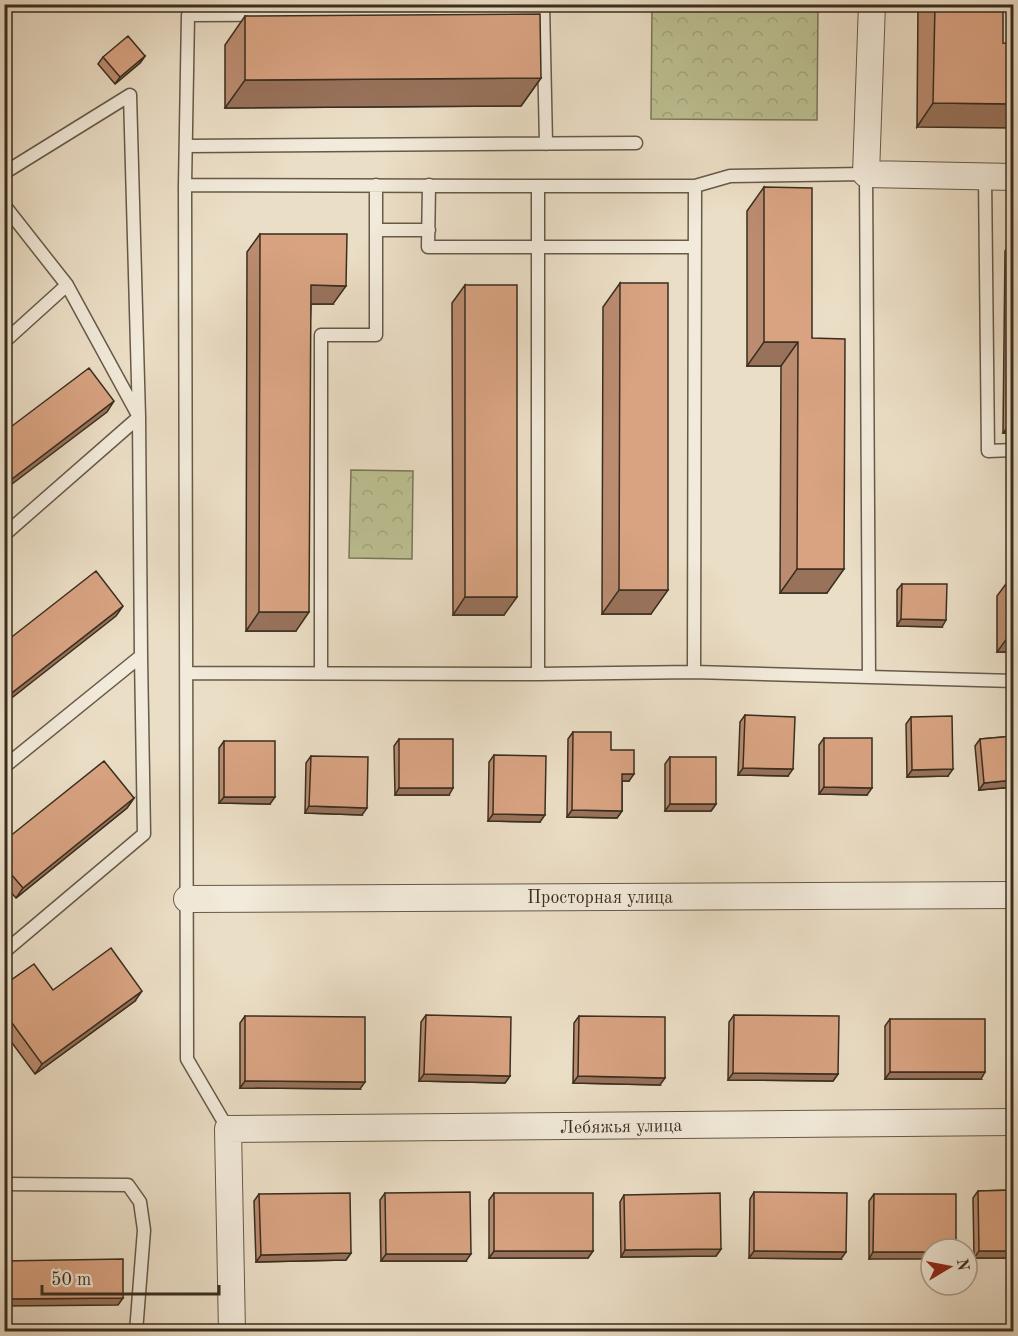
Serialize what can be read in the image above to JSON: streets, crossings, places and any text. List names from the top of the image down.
{
  "streets": {
    "street": ["Просторная улица", "Лебяжья улица"]
  },
  "scale_bar": "50 m",
  "north": "right"
}
